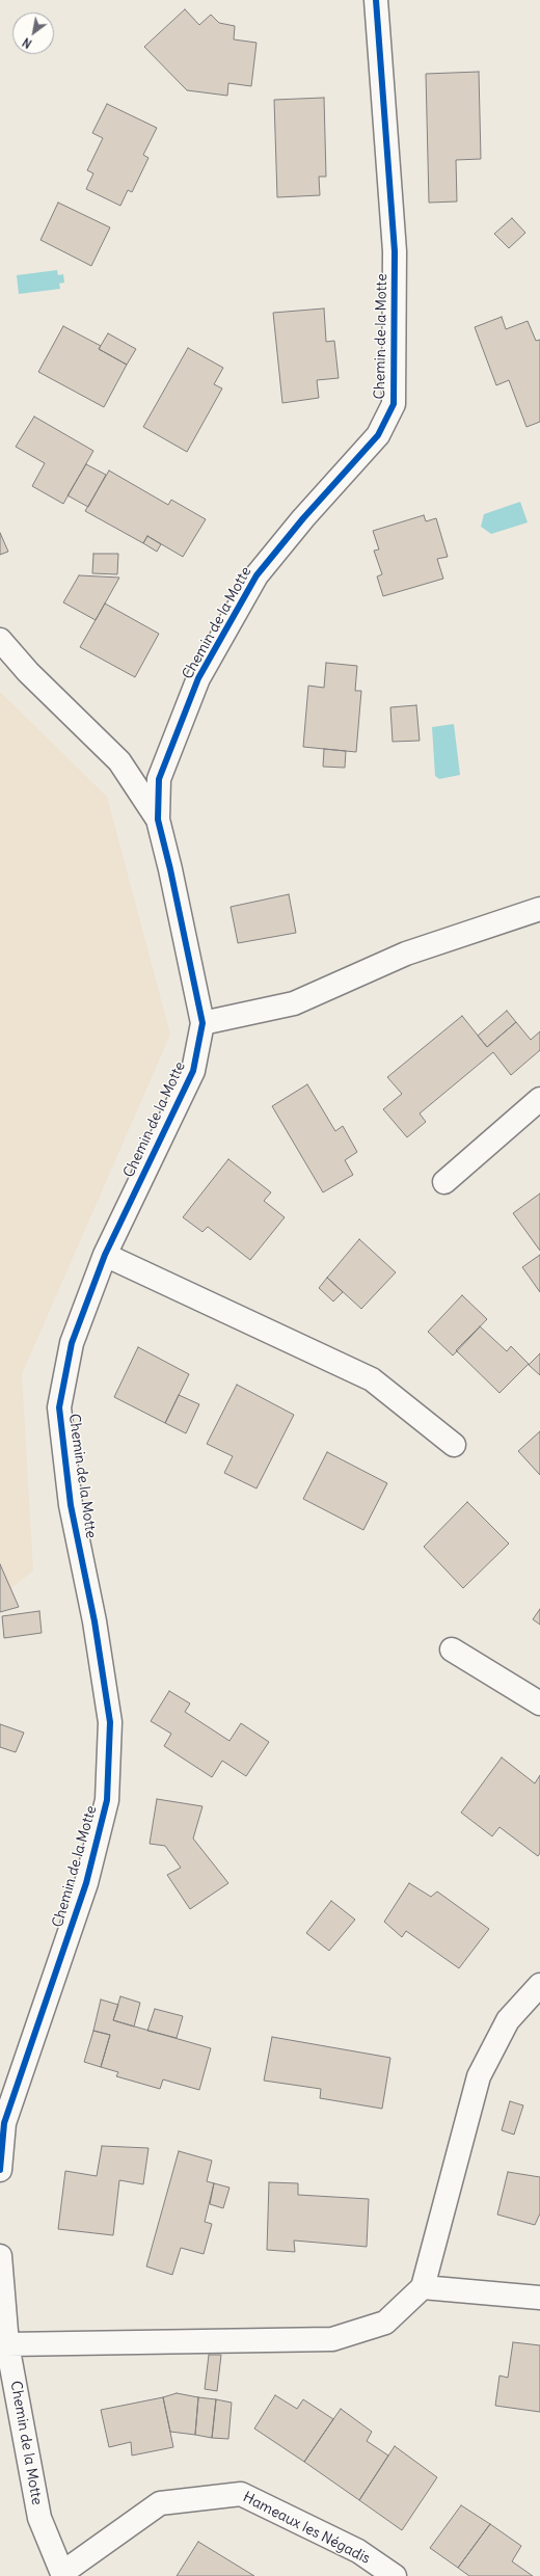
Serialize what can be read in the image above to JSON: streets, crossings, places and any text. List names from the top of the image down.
{
  "streets": {
    "street": ["Chemin de la Motte", "Hameaux les Négadis"]
  },
  "crossings": [
    ["Chemin de la Motte", "Hameaux les Négadis"]
  ],
  "north": "bottom left"
}
